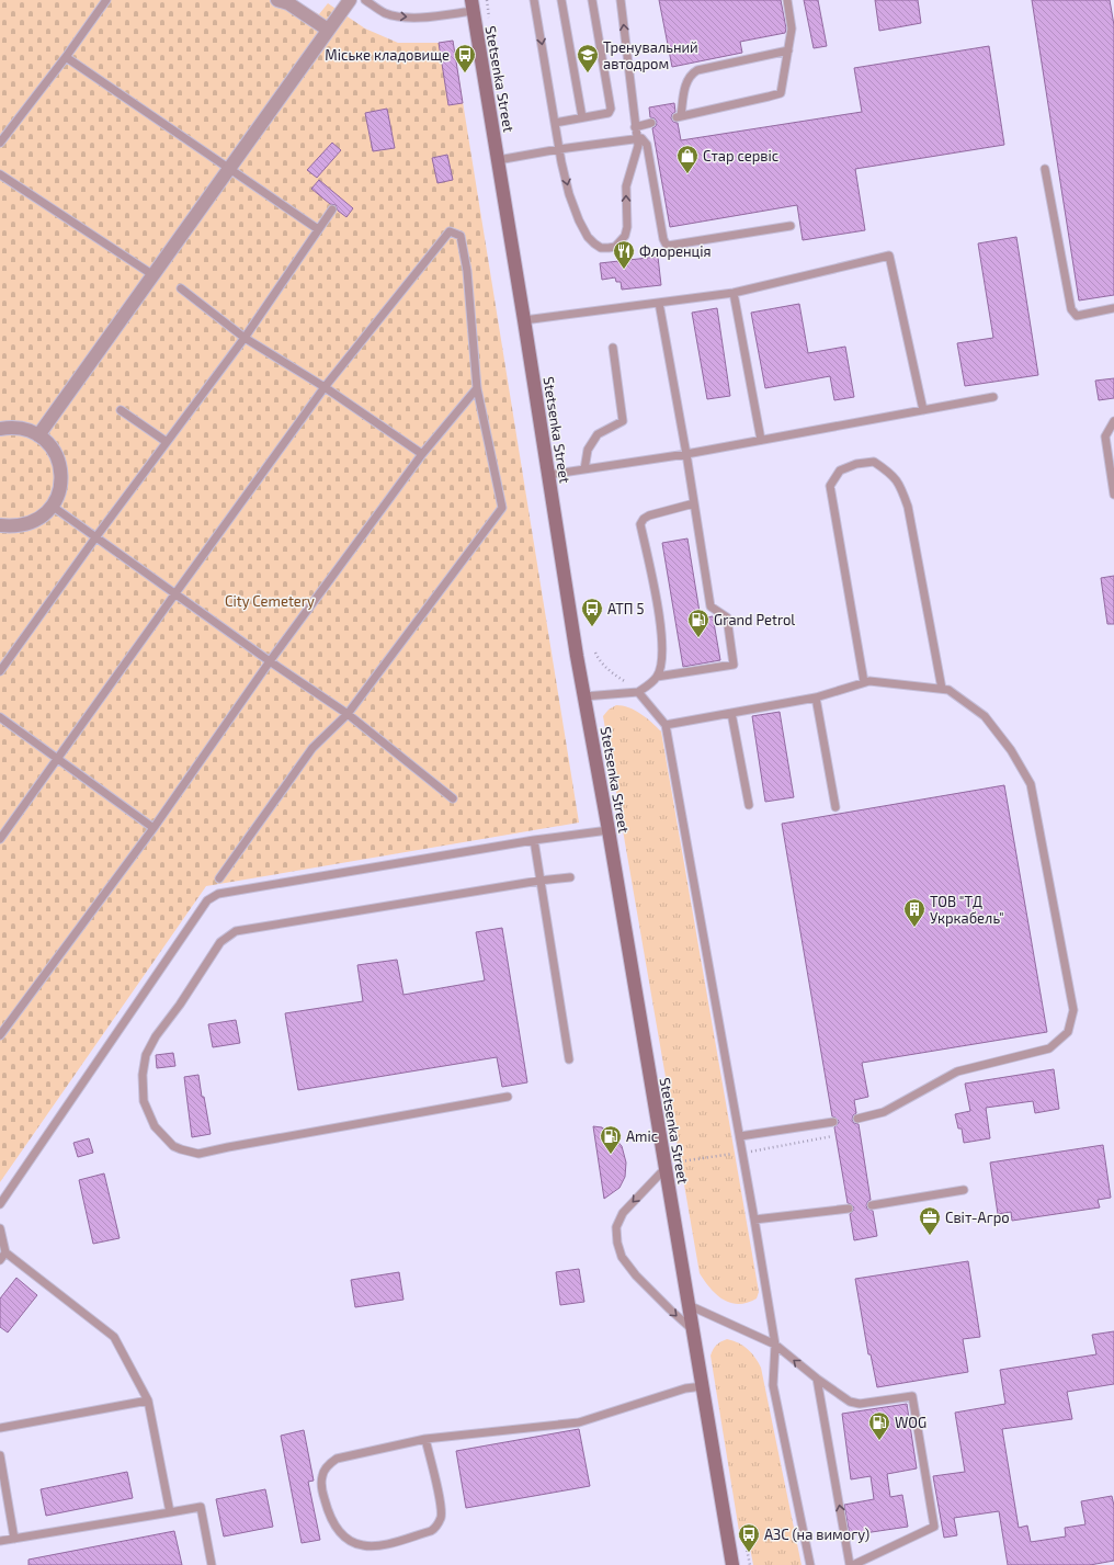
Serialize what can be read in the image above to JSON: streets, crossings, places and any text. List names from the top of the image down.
{
  "streets": {
    "main road": ["Stetsenka Street"]
  },
  "parks": ["City Cemetery"],
  "places": {
    "bus stop": ["Міське кладовище", "АТП 5", "АЗС (на вимогу)"],
    "school or university": ["Тренувальний автодром"],
    "shop": ["Стар сервіс"],
    "restaurant": ["Флоренція"],
    "fuel station": ["Grand Petrol", "Amic", "WOG"],
    "building": ["ТОВ \"ТД Укркабель\""],
    "office": ["Світ-Агро"]
  }
}
